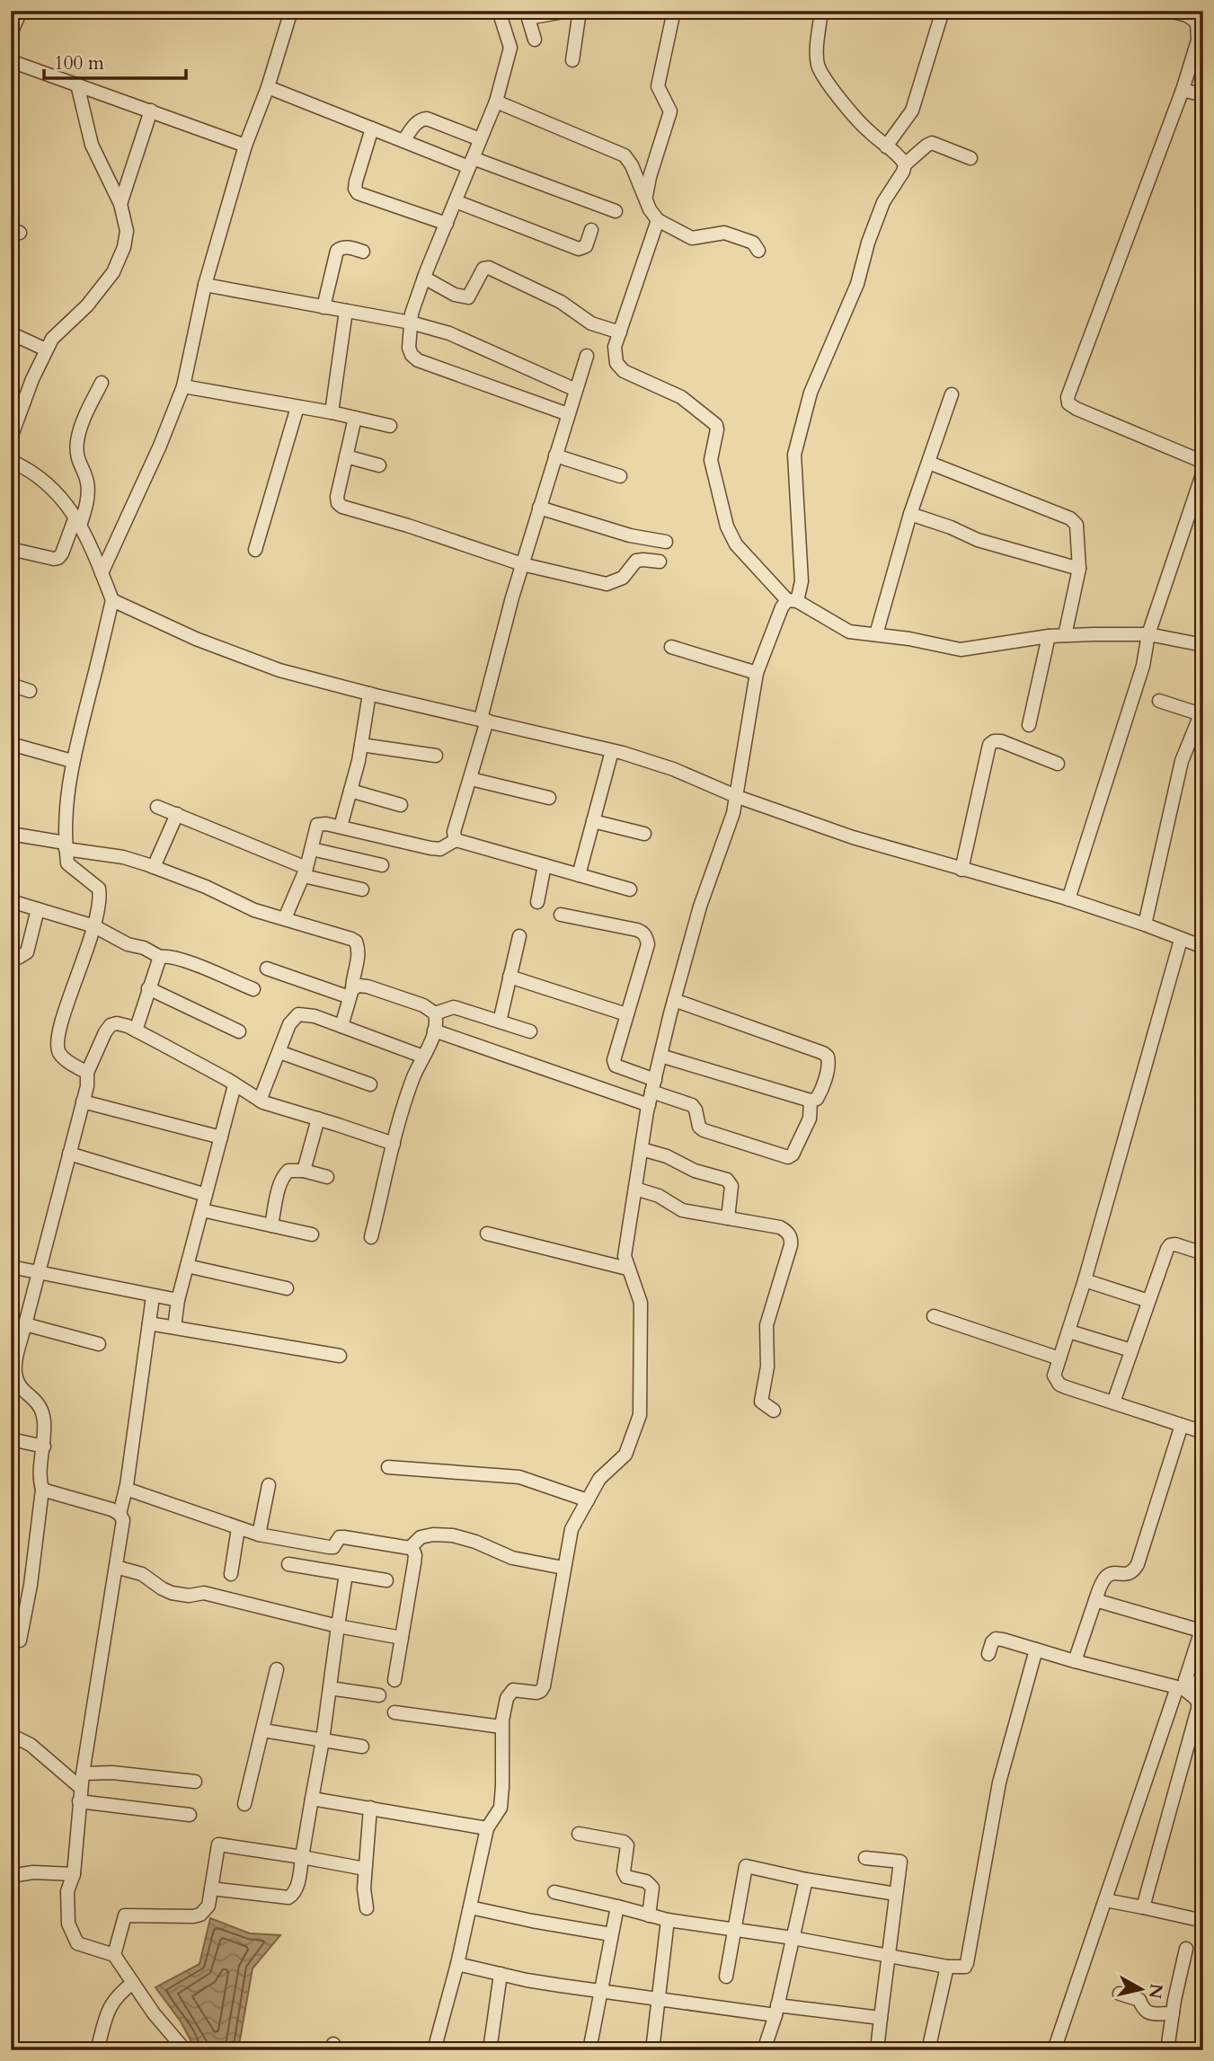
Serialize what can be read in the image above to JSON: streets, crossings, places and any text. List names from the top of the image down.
{
  "scale_bar": "100 m",
  "north": "right"
}
